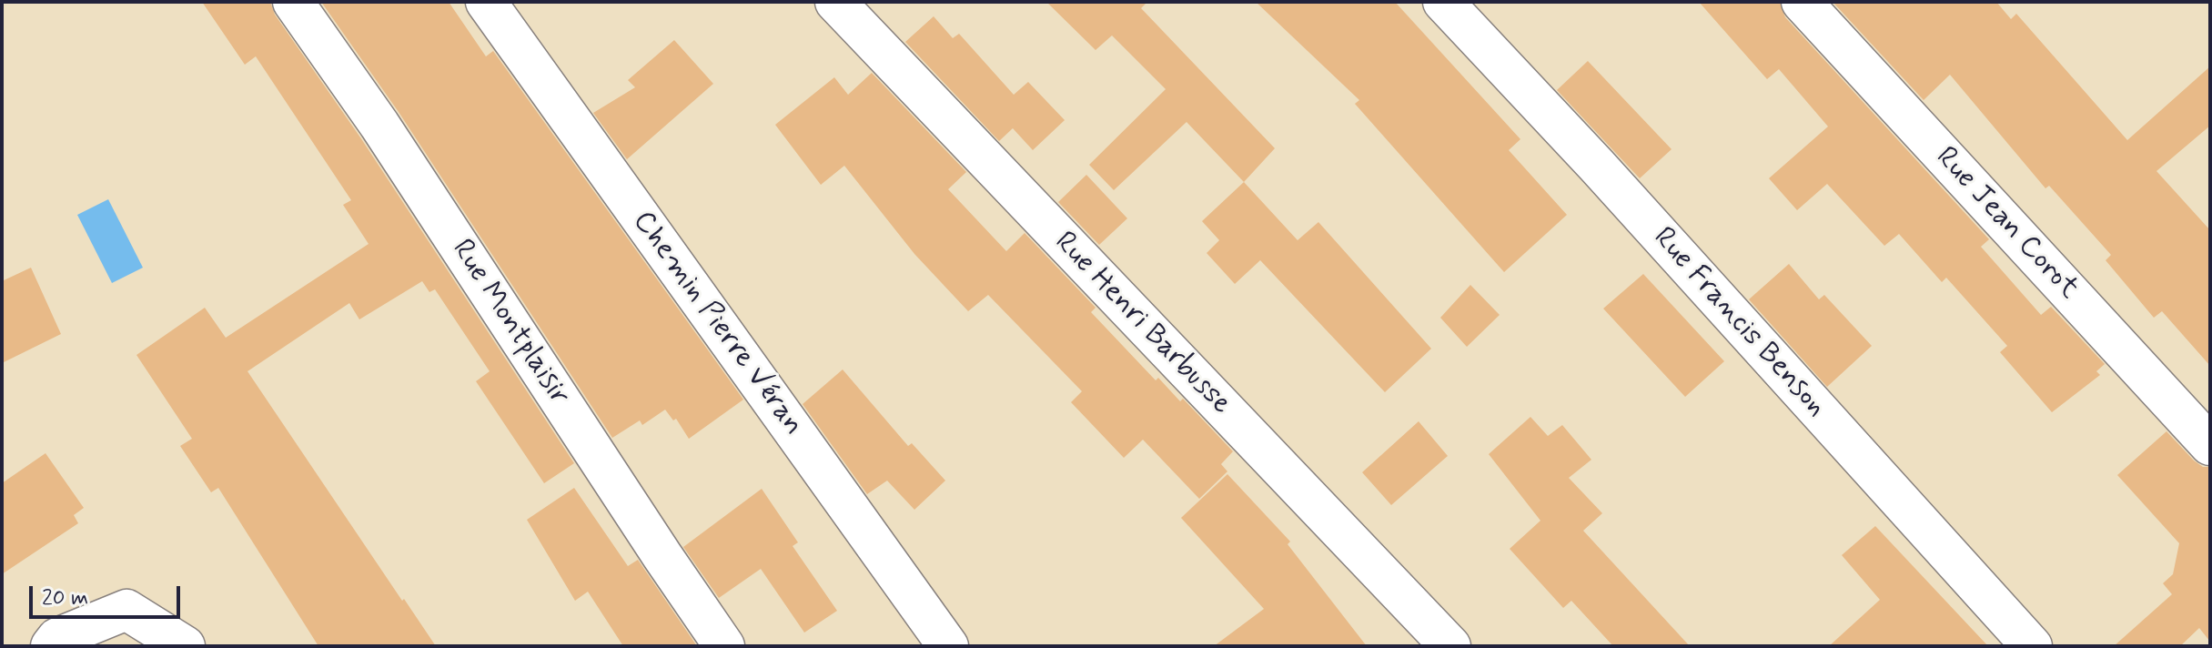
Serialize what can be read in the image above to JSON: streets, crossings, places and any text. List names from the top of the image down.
{
  "streets": {
    "street": [
      "Rue Jean Corot",
      "Rue Montplaisir",
      "Rue Francis Benson",
      "Chemin Pierre Véran",
      "Rue Henri Barbusse"
    ]
  },
  "scale_bar": "20 m"
}
